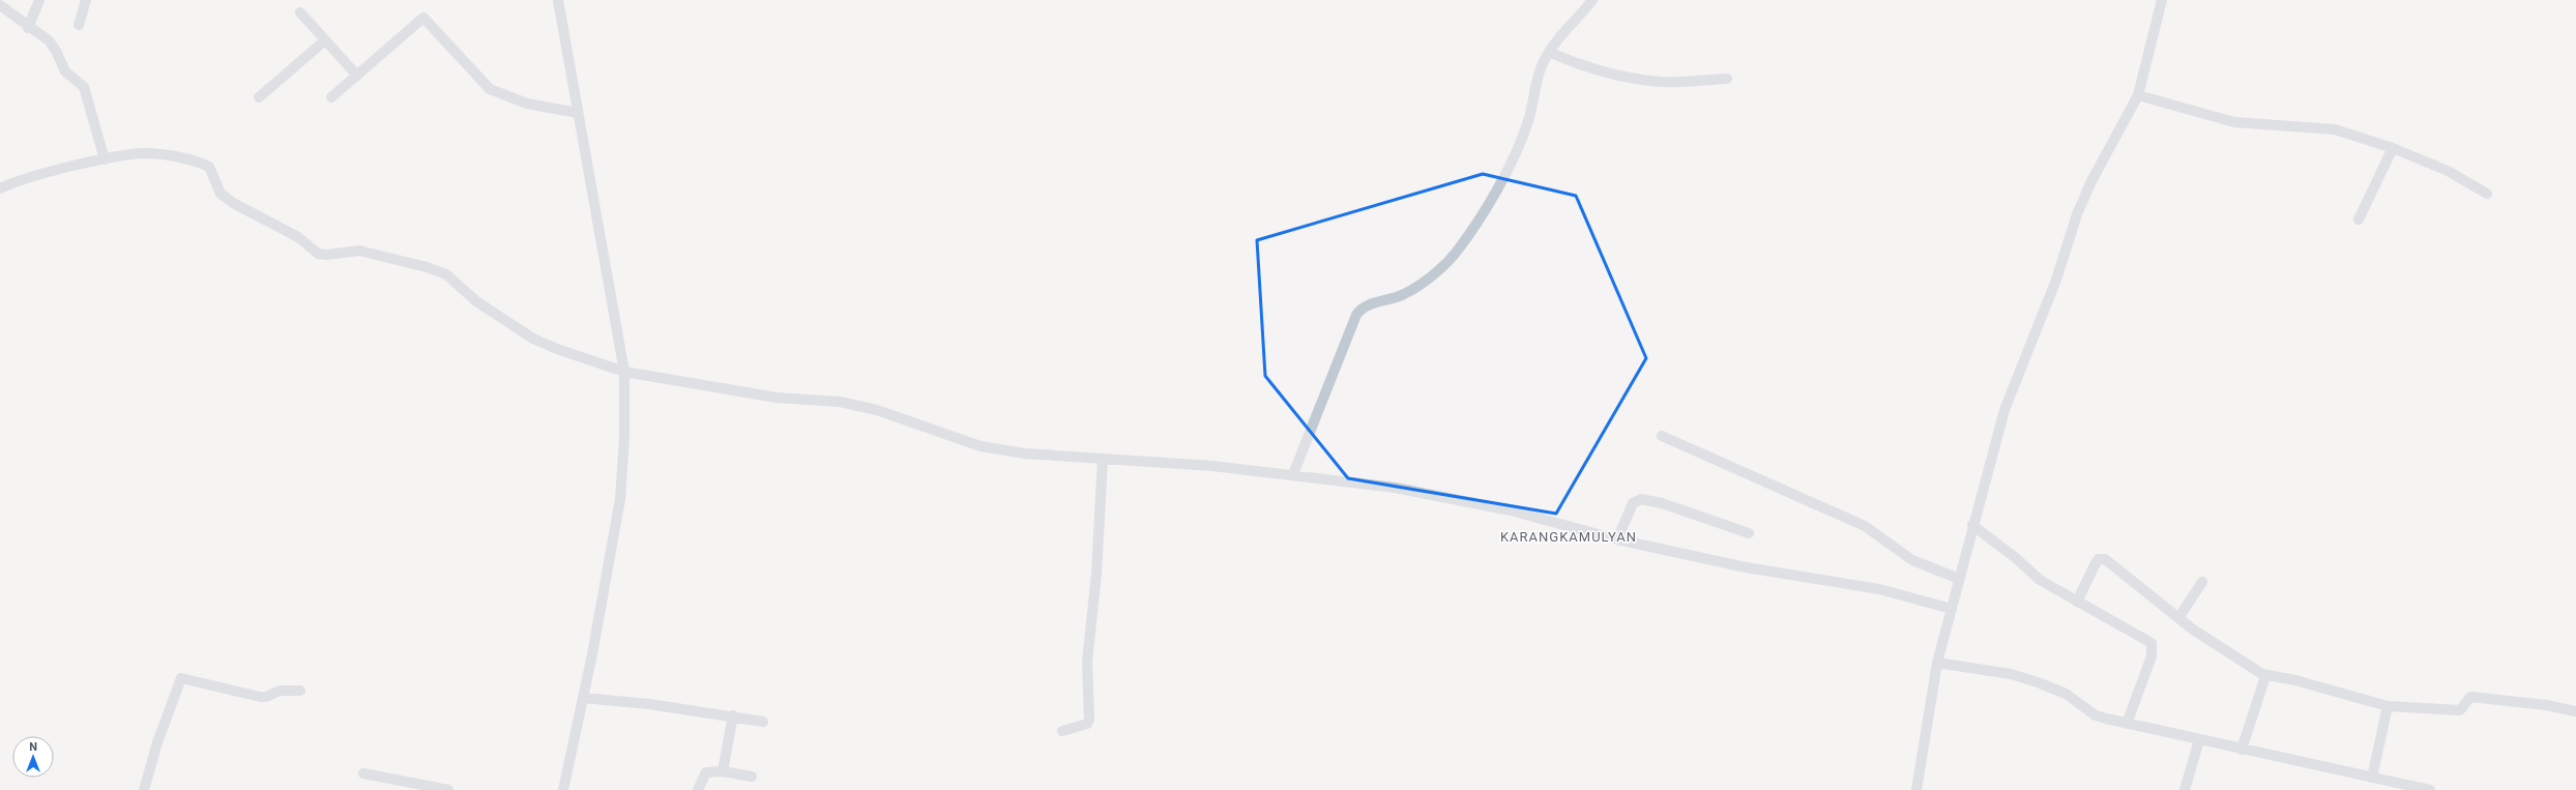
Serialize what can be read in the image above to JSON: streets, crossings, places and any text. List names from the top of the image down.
{
  "districts": ["KARANGKAMULYAN"],
  "north": "top"
}
